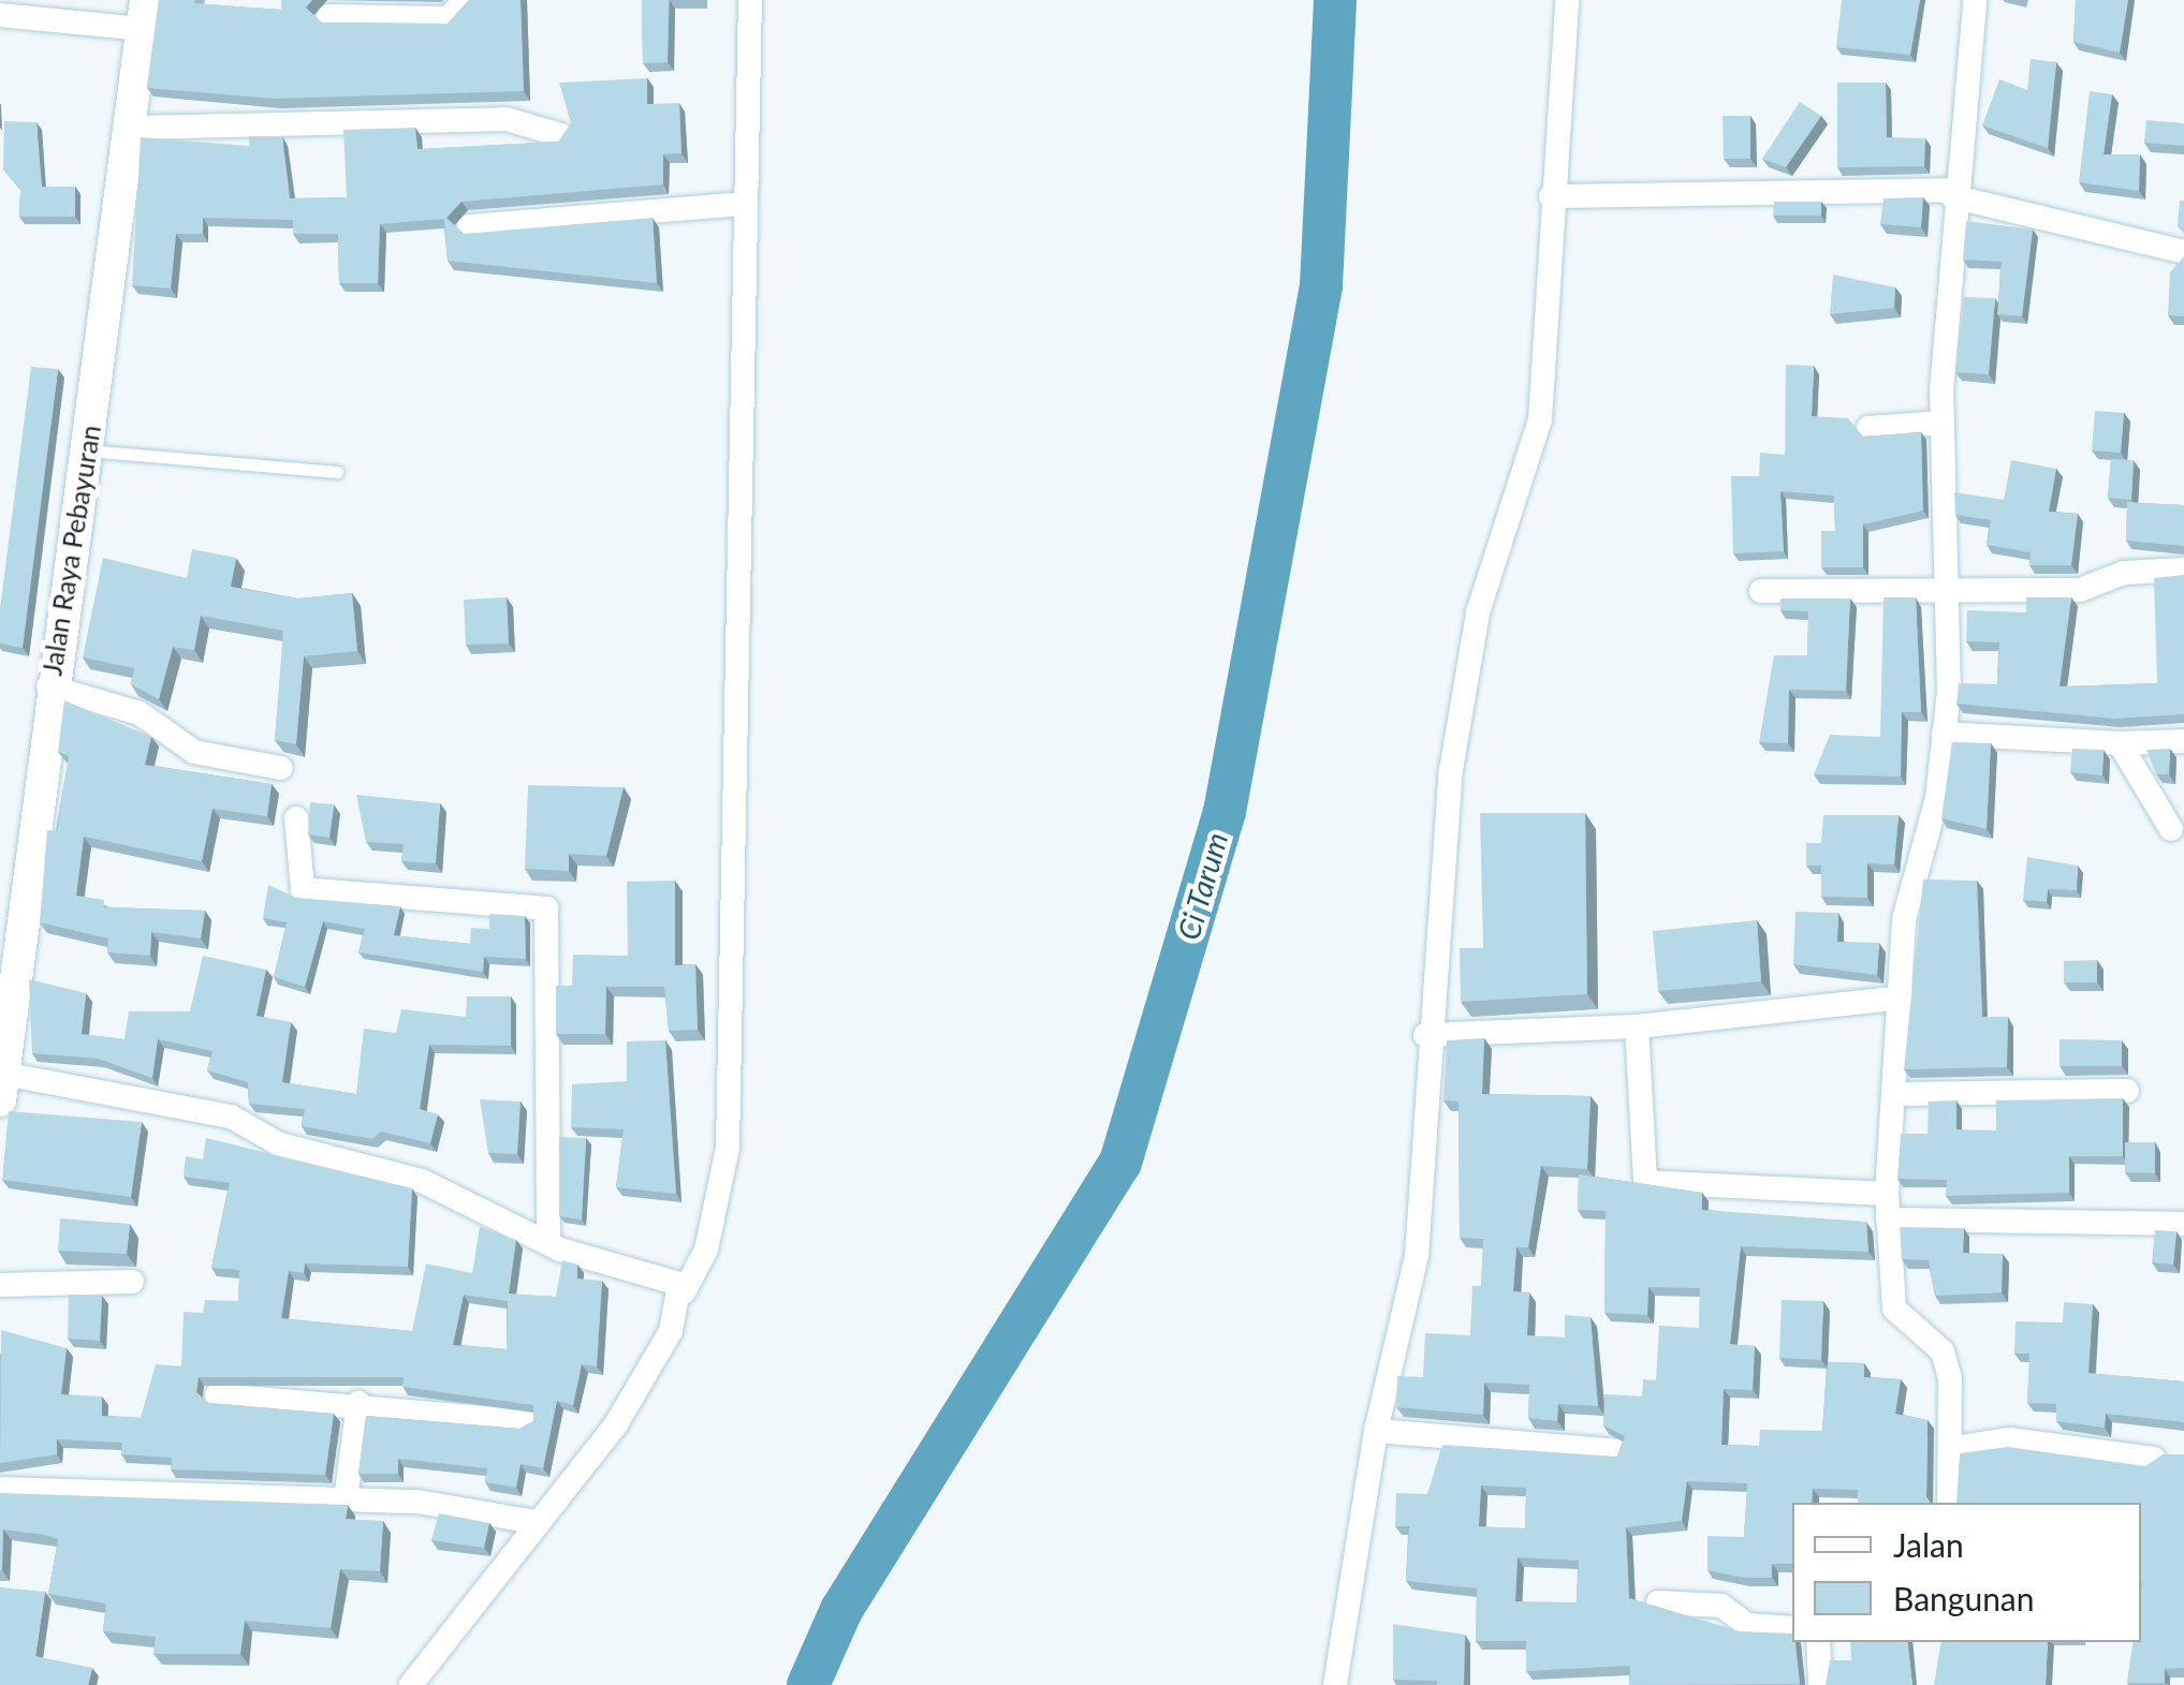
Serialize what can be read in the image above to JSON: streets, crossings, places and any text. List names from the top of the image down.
{
  "streets": {
    "main road": ["Jalan Raya Pebayuran"]
  },
  "water": ["Ci Tarum"],
  "legend": ["Jalan", "Bangunan"]
}
